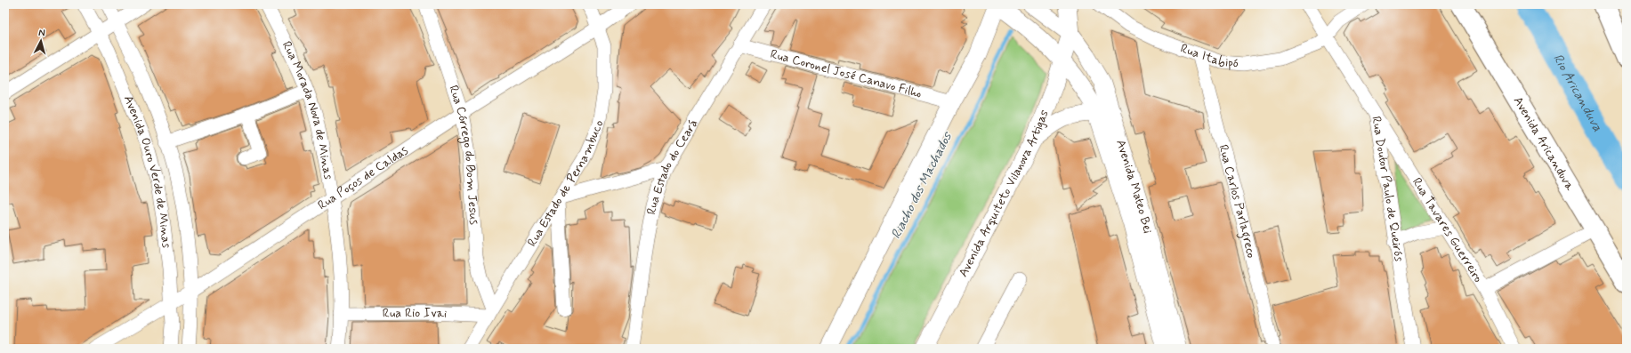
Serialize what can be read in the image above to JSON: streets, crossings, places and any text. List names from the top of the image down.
{
  "streets": {
    "highway": ["Avenida Aricanduva"],
    "main road": ["Avenida Mateo Bei", "Avenida Arquiteto Vilanova Artigas"],
    "street": [
      "Rua Itabipó",
      "Rua Coronel José Canavo Filho",
      "Rua Morada Nova de Minas",
      "Rua Córrego do Bom Jesus",
      "Rua Estado do Ceará",
      "Avenida Ouro Verde de Minas",
      "Rua Poços de Caldas",
      "Rua Estado de Pernambuco",
      "Rua Doutor Paulo de Queirós",
      "Rua Carlos Parlagreco",
      "Rua Tavares Guerreiro",
      "Rua Rio Ivai"
    ]
  },
  "crossings": [
    ["Rua Itabipó", "Rua Doutor Paulo de Queirós"],
    ["Rua Itabipó", "Rua Carlos Parlagreco"],
    ["Rua Coronel José Canavo Filho", "Rua Estado do Ceará"],
    ["Rua Morada Nova de Minas", "Rua Poços de Caldas"],
    ["Rua Morada Nova de Minas", "Rua Rio Ivai"],
    ["Rua Córrego do Bom Jesus", "Rua Poços de Caldas"],
    ["Rua Córrego do Bom Jesus", "Rua Estado de Pernambuco"],
    ["Rua Córrego do Bom Jesus", "Rua Rio Ivai"],
    ["Avenida Ouro Verde de Minas", "Rua Poços de Caldas"],
    ["Rua Poços de Caldas", "Rua Estado de Pernambuco"],
    ["Rua Estado de Pernambuco", "Rua Rio Ivai"],
    ["Avenida Mateo Bei", "Avenida Arquiteto Vilanova Artigas"],
    ["Rua Doutor Paulo de Queirós", "Rua Tavares Guerreiro"]
  ],
  "water": ["Rio Aricanduva", "Riacho dos Machados"],
  "north": "top"
}
